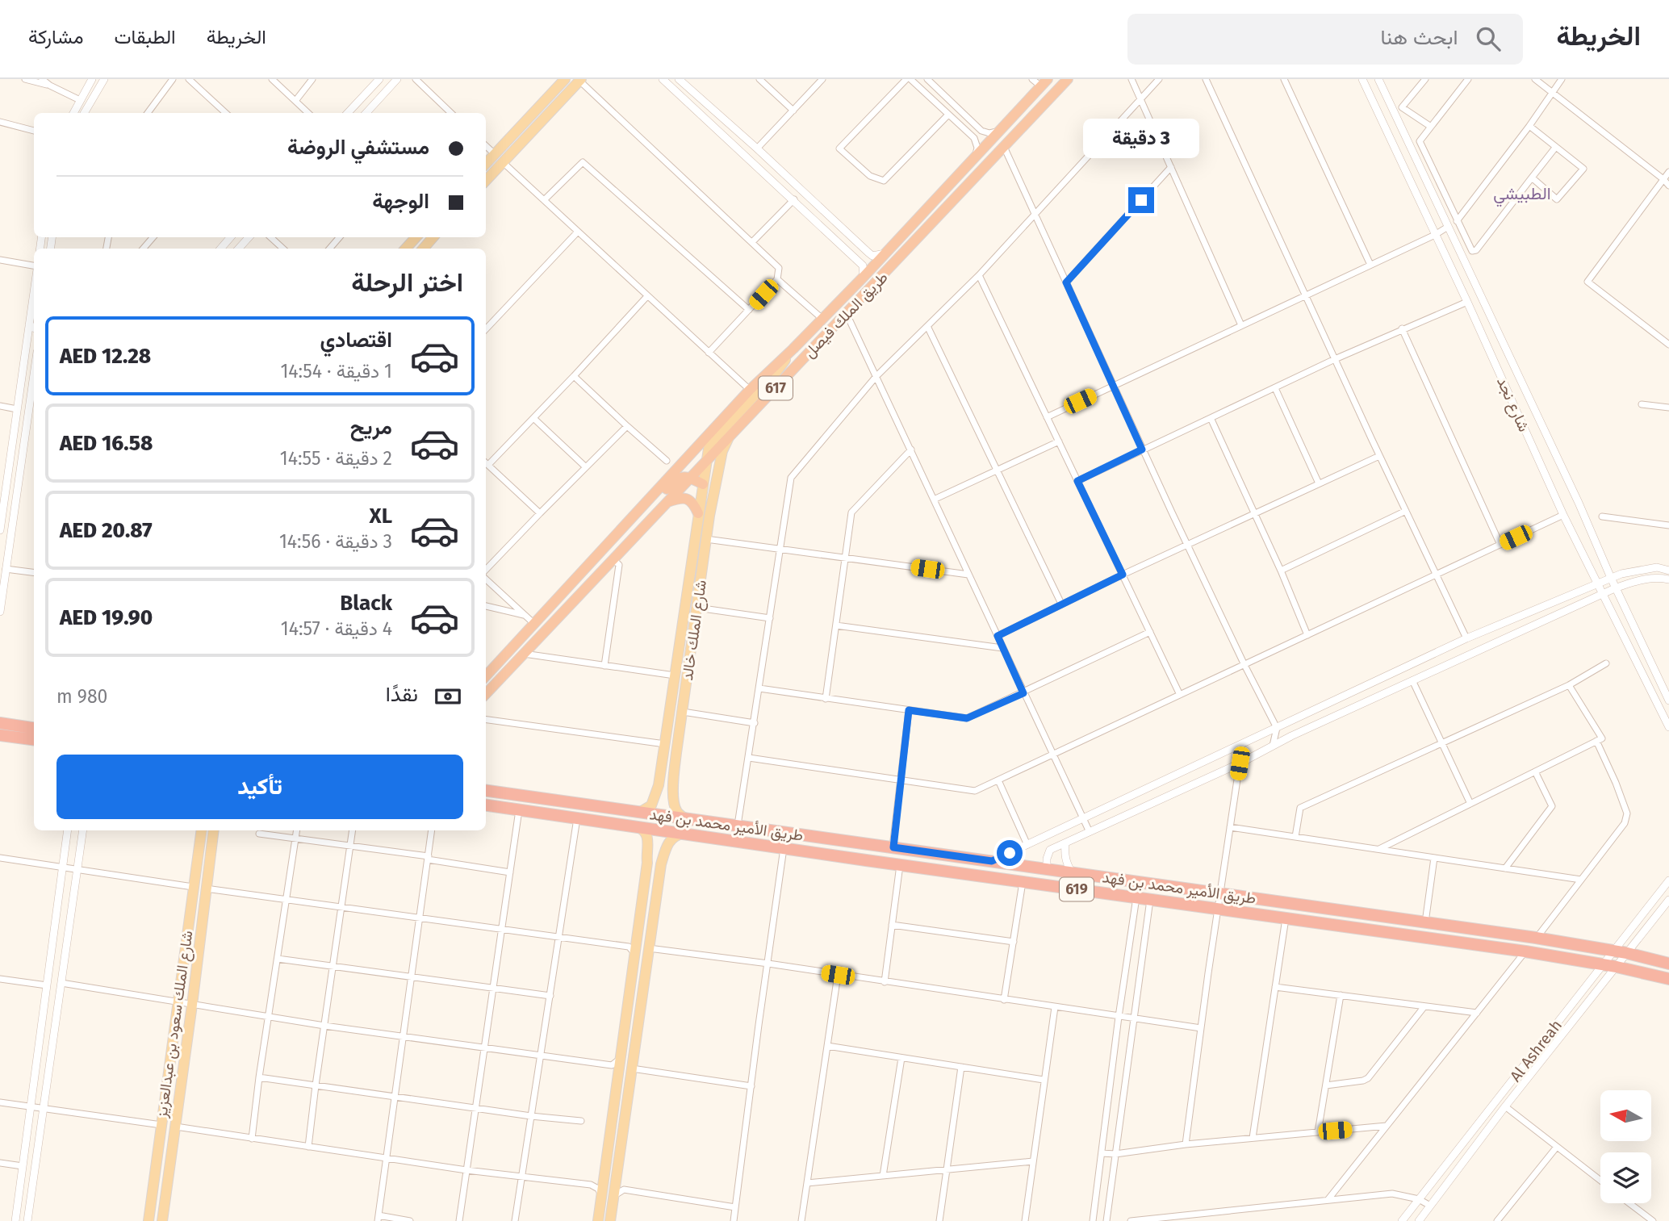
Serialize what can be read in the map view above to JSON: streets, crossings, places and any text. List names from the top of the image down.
{
  "streets": {
    "highway": [
      "طريق الملك فيصل",
      "617",
      "طريق الأمير محمد بن فهد",
      "619"
    ],
    "main road": ["شارع الملك خالد", "شارع الملك سعود بن عبدالعزيز"],
    "street": ["شارع نجد", "Al Ashreah"]
  },
  "crossings": [
    ["طريق الملك فيصل", "شارع الملك خالد"],
    ["شارع الملك خالد", "طريق الأمير محمد بن فهد"],
    ["طريق الأمير محمد بن فهد", "Al Ashreah"]
  ],
  "districts": ["الطبيشي"],
  "north": "left",
  "page": {
    "header": "الخريطة",
    "search": "ابحث هنا",
    "nav": ["الخريطة", "الطبقات", "مشاركة"],
    "banner": ["مستشفي الروضة", "الوجهة"],
    "bubble": "3 دقيقة",
    "heading": "اختر الرحلة",
    "list": [
      {
        "name": "اقتصادي",
        "note": "1 دقيقة · 14:54",
        "value": "AED 12.28"
      },
      {
        "name": "مريح",
        "note": "2 دقيقة · 14:55",
        "value": "AED 16.58"
      },
      {
        "name": "XL",
        "note": "3 دقيقة · 14:56",
        "value": "AED 20.87"
      },
      {
        "name": "Black",
        "note": "4 دقيقة · 14:57",
        "value": "AED 19.90"
      }
    ],
    "pay": ["نقدًا", "980 m"],
    "buttons": "تأكيد"
  }
}
